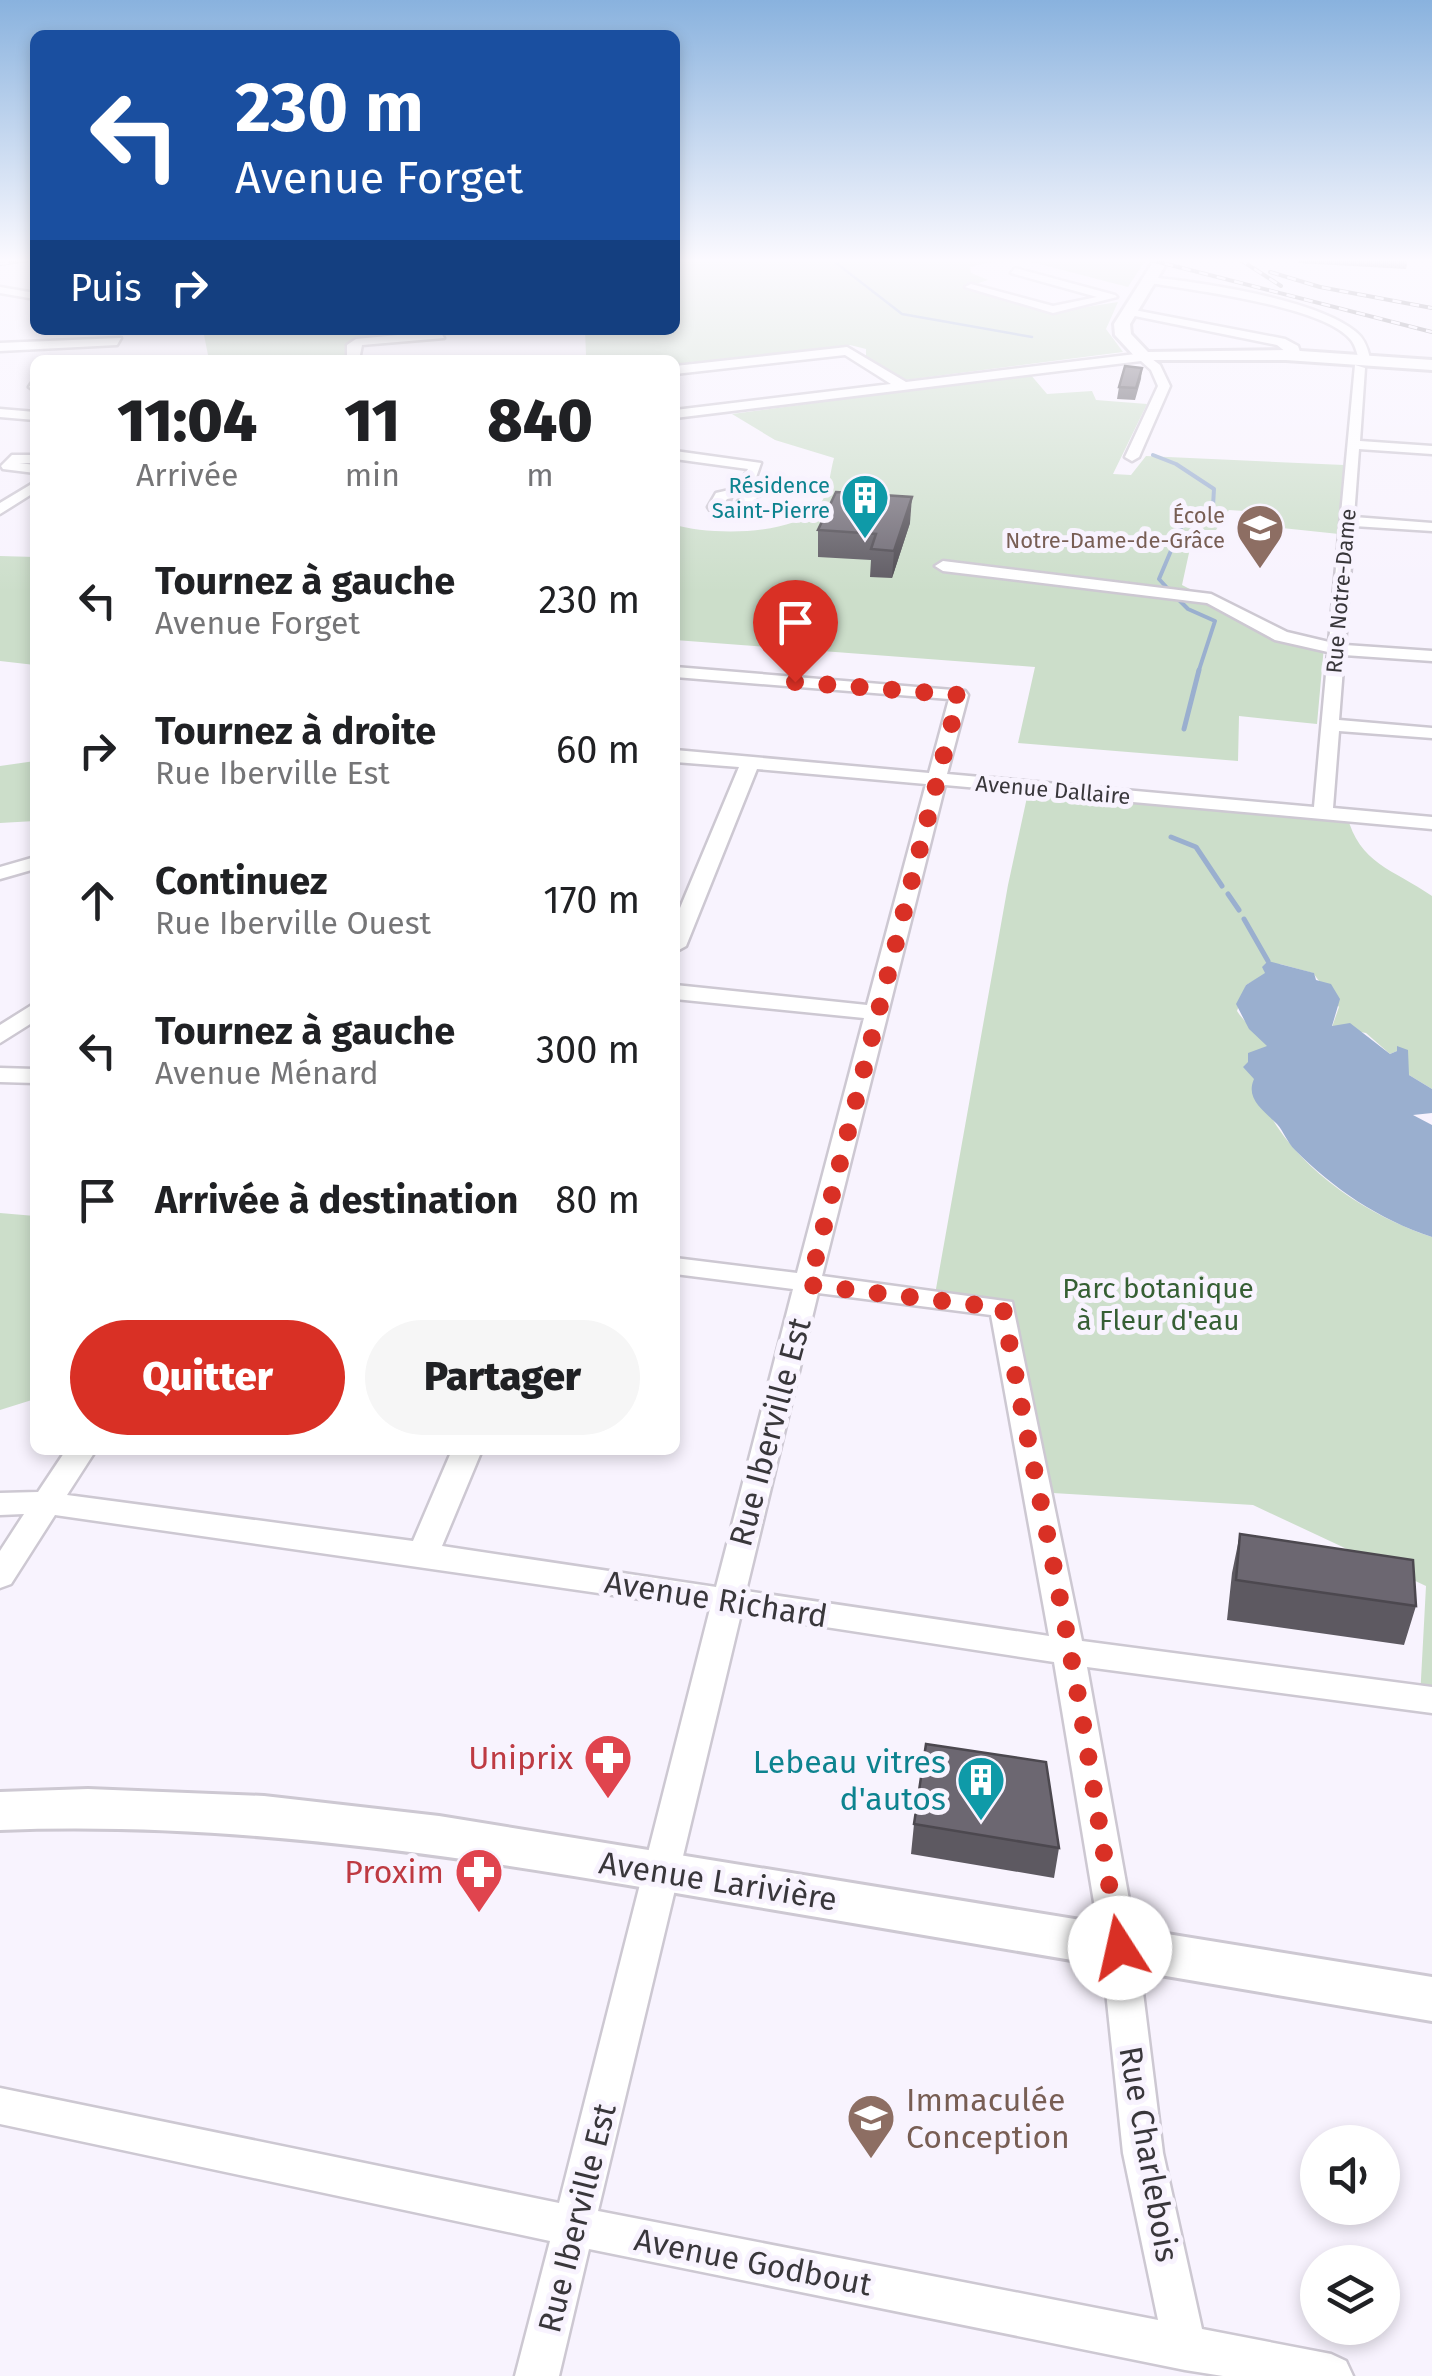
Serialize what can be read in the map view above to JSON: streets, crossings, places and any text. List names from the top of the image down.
{
  "streets": {
    "main road": ["Avenue Larivière"],
    "street": [
      "Rue Notre-Dame",
      "Avenue Dallaire",
      "Rue Iberville Est",
      "Avenue Richard",
      "Rue Charlebois",
      "Avenue Godbout"
    ]
  },
  "crossings": [
    ["Rue Notre-Dame", "Avenue Dallaire"],
    ["Avenue Dallaire", "Rue Iberville Est"],
    ["Rue Iberville Est", "Avenue Richard"],
    ["Rue Iberville Est", "Avenue Larivière"],
    ["Rue Iberville Est", "Rue Charlebois"],
    ["Rue Iberville Est", "Avenue Godbout"],
    ["Avenue Richard", "Rue Charlebois"],
    ["Avenue Larivière", "Rue Charlebois"],
    ["Rue Charlebois", "Avenue Godbout"]
  ],
  "parks": ["Parc botanique à Fleur d'eau"],
  "places": {
    "building": ["Résidence Saint-Pierre", "Lebeau vitres d'autos"],
    "school or university": ["École Notre-Dame-de-Grâce", "Immaculée Conception"],
    "pharmacy": ["Uniprix", "Proxim"]
  },
  "page": {
    "turn": ["230 m", "Avenue Forget"],
    "then": "Puis",
    "eta": [
      "11:04",
      "Arrivée",
      "11",
      "min",
      "840",
      "m"
    ],
    "list": [
      {
        "name": "Tournez à gauche",
        "note": "Avenue Forget",
        "value": "230 m"
      },
      {
        "name": "Tournez à droite",
        "note": "Rue Iberville Est",
        "value": "60 m"
      },
      {
        "name": "Continuez",
        "note": "Rue Iberville Ouest",
        "value": "170 m"
      },
      {
        "name": "Tournez à gauche",
        "note": "Avenue Ménard",
        "value": "300 m"
      },
      {
        "name": "Arrivée à destination",
        "value": "80 m"
      }
    ],
    "buttons": ["Quitter", "Partager"]
  }
}
